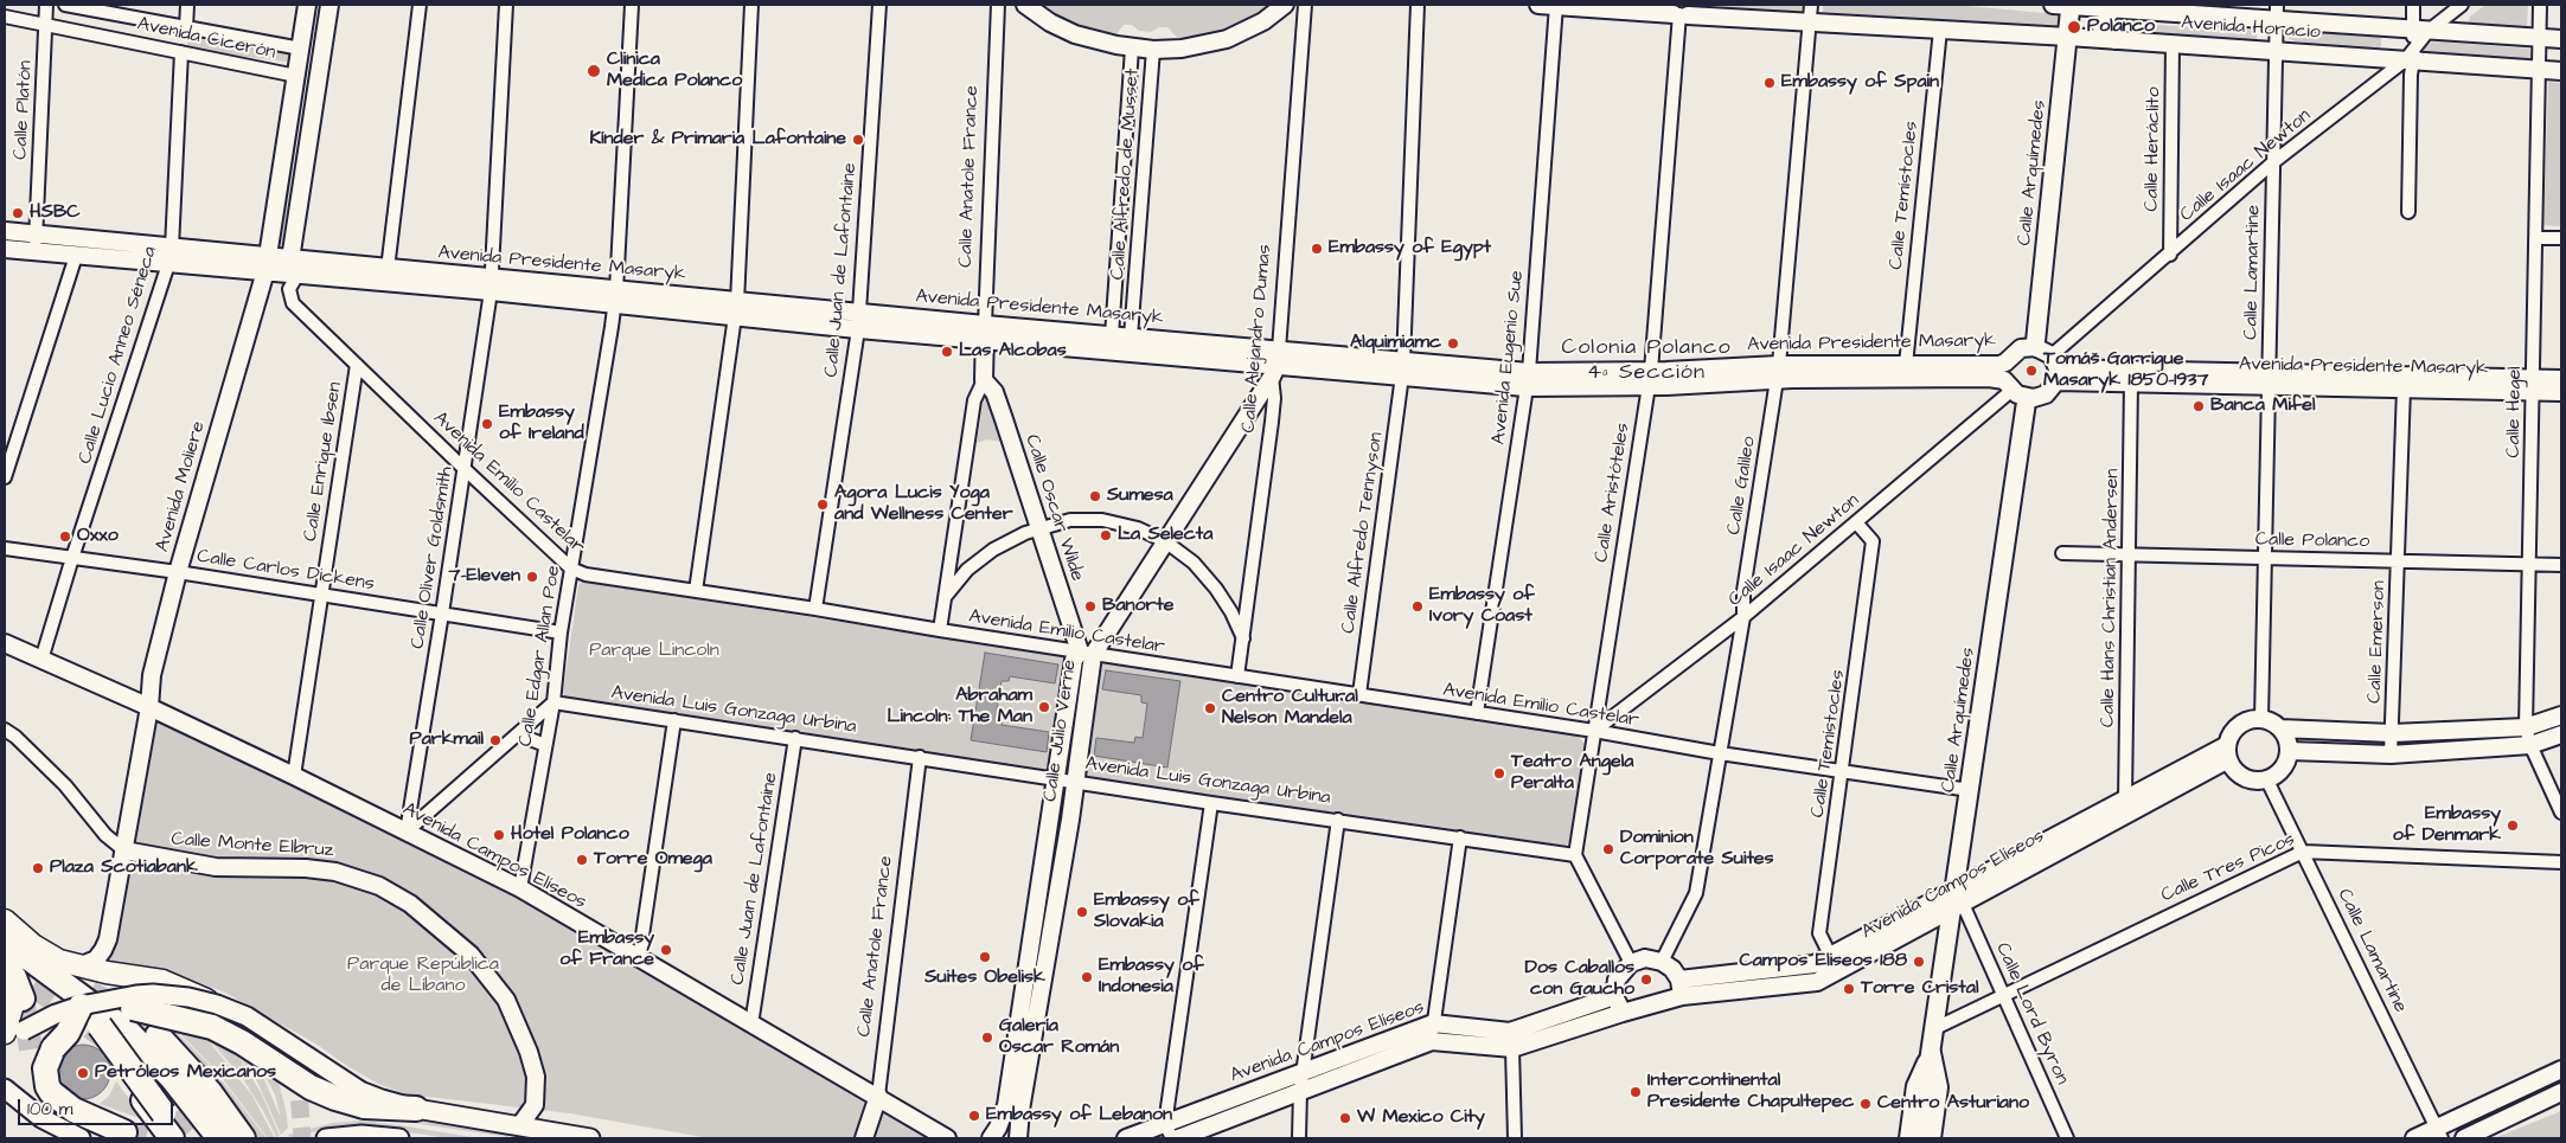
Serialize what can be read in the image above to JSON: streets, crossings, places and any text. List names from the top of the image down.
{
  "streets": {
    "main road": ["Calle Arquímedes"],
    "street": [
      "Avenida Horacio",
      "Avenida Cicerón",
      "Calle Platón",
      "Calle Heráclito",
      "Calle Isaac Newton",
      "Calle Alfredo de Musset",
      "Calle Anatole France",
      "Calle Temístocles",
      "Avenida Presidente Masaryk",
      "Calle Juan de Lafontaine",
      "Calle Lamartine",
      "Calle Alejandro Dumas",
      "Calle Lucio Anneo Séneca",
      "Avenida Eugenio Sue",
      "Calle Hegel",
      "Calle Enrique Ibsen",
      "Avenida Emilio Castelar",
      "Calle Galileo",
      "Avenida Moliere",
      "Calle Aristóteles",
      "Calle Oscar Wilde",
      "Calle Alfredo Tennyson",
      "Calle Polanco",
      "Calle Oliver Goldsmith",
      "Calle Carlos Dickens",
      "Calle Hans Christian Andersen",
      "Calle Emerson",
      "Calle Edgar Allan Poe",
      "Avenida Luis Gonzaga Urbina",
      "Calle Julio Verne",
      "Calle Monte Elbruz",
      "Avenida Campos Elíseos",
      "Calle Tres Picos",
      "Calle Lord Byron"
    ]
  },
  "crossings": [
    ["Avenida Horacio", "Calle Heráclito"],
    ["Avenida Horacio", "Calle Isaac Newton"],
    ["Avenida Horacio", "Calle Arquímedes"],
    ["Avenida Horacio", "Calle Temístocles"],
    ["Avenida Horacio", "Calle Lamartine"],
    ["Avenida Horacio", "Avenida Eugenio Sue"],
    ["Avenida Horacio", "Calle Hegel"],
    ["Avenida Horacio", "Calle Galileo"],
    ["Avenida Horacio", "Calle Aristóteles"],
    ["Avenida Cicerón", "Calle Platón"],
    ["Avenida Cicerón", "Calle Lucio Anneo Séneca"],
    ["Avenida Cicerón", "Avenida Moliere"],
    ["Calle Platón", "Avenida Presidente Masaryk"],
    ["Calle Heráclito", "Calle Isaac Newton"],
    ["Calle Isaac Newton", "Calle Arquímedes"],
    ["Calle Isaac Newton", "Calle Temístocles"],
    ["Calle Isaac Newton", "Avenida Presidente Masaryk"],
    ["Calle Isaac Newton", "Calle Lamartine"],
    ["Calle Isaac Newton", "Avenida Emilio Castelar"],
    ["Calle Isaac Newton", "Calle Galileo"],
    ["Calle Isaac Newton", "Calle Aristóteles"],
    ["Calle Arquímedes", "Avenida Presidente Masaryk"],
    ["Calle Arquímedes", "Avenida Emilio Castelar"],
    ["Calle Arquímedes", "Avenida Campos Elíseos"],
    ["Calle Arquímedes", "Calle Tres Picos"],
    ["Calle Arquímedes", "Calle Lord Byron"],
    ["Calle Alfredo de Musset", "Avenida Presidente Masaryk"],
    ["Calle Anatole France", "Avenida Presidente Masaryk"],
    ["Calle Anatole France", "Avenida Emilio Castelar"],
    ["Calle Anatole France", "Calle Oscar Wilde"],
    ["Calle Anatole France", "Avenida Luis Gonzaga Urbina"],
    ["Calle Anatole France", "Avenida Campos Elíseos"],
    ["Calle Temístocles", "Avenida Presidente Masaryk"],
    ["Calle Temístocles", "Avenida Emilio Castelar"],
    ["Calle Temístocles", "Avenida Campos Elíseos"],
    ["Avenida Presidente Masaryk", "Calle Juan de Lafontaine"],
    ["Avenida Presidente Masaryk", "Calle Lamartine"],
    ["Avenida Presidente Masaryk", "Calle Alejandro Dumas"],
    ["Avenida Presidente Masaryk", "Calle Lucio Anneo Séneca"],
    ["Avenida Presidente Masaryk", "Avenida Eugenio Sue"],
    ["Avenida Presidente Masaryk", "Calle Hegel"],
    ["Avenida Presidente Masaryk", "Avenida Emilio Castelar"],
    ["Avenida Presidente Masaryk", "Calle Galileo"],
    ["Avenida Presidente Masaryk", "Avenida Moliere"],
    ["Avenida Presidente Masaryk", "Calle Aristóteles"],
    ["Avenida Presidente Masaryk", "Calle Alfredo Tennyson"],
    ["Avenida Presidente Masaryk", "Calle Oliver Goldsmith"],
    ["Avenida Presidente Masaryk", "Calle Hans Christian Andersen"],
    ["Avenida Presidente Masaryk", "Calle Emerson"],
    ["Avenida Presidente Masaryk", "Calle Edgar Allan Poe"],
    ["Avenida Presidente Masaryk", "Calle Julio Verne"],
    ["Calle Juan de Lafontaine", "Avenida Emilio Castelar"],
    ["Calle Juan de Lafontaine", "Avenida Luis Gonzaga Urbina"],
    ["Calle Juan de Lafontaine", "Avenida Campos Elíseos"],
    ["Calle Lamartine", "Calle Polanco"],
    ["Calle Lamartine", "Avenida Campos Elíseos"],
    ["Calle Lamartine", "Calle Tres Picos"],
    ["Calle Alejandro Dumas", "Avenida Emilio Castelar"],
    ["Calle Alejandro Dumas", "Calle Julio Verne"],
    ["Calle Lucio Anneo Séneca", "Calle Carlos Dickens"],
    ["Calle Lucio Anneo Séneca", "Avenida Campos Elíseos"],
    ["Avenida Eugenio Sue", "Avenida Emilio Castelar"],
    ["Calle Hegel", "Calle Polanco"],
    ["Calle Enrique Ibsen", "Avenida Emilio Castelar"],
    ["Calle Enrique Ibsen", "Calle Carlos Dickens"],
    ["Calle Enrique Ibsen", "Avenida Campos Elíseos"],
    ["Avenida Emilio Castelar", "Calle Galileo"],
    ["Avenida Emilio Castelar", "Calle Aristóteles"],
    ["Avenida Emilio Castelar", "Calle Oscar Wilde"],
    ["Avenida Emilio Castelar", "Calle Alfredo Tennyson"],
    ["Avenida Emilio Castelar", "Calle Oliver Goldsmith"],
    ["Avenida Emilio Castelar", "Calle Edgar Allan Poe"],
    ["Avenida Emilio Castelar", "Calle Julio Verne"],
    ["Calle Galileo", "Avenida Campos Elíseos"],
    ["Avenida Moliere", "Calle Carlos Dickens"],
    ["Avenida Moliere", "Calle Monte Elbruz"],
    ["Avenida Moliere", "Avenida Campos Elíseos"],
    ["Calle Aristóteles", "Avenida Luis Gonzaga Urbina"],
    ["Calle Oscar Wilde", "Calle Julio Verne"],
    ["Calle Polanco", "Calle Hans Christian Andersen"],
    ["Calle Polanco", "Calle Emerson"],
    ["Calle Oliver Goldsmith", "Calle Carlos Dickens"],
    ["Calle Oliver Goldsmith", "Avenida Campos Elíseos"],
    ["Calle Carlos Dickens", "Calle Edgar Allan Poe"],
    ["Calle Hans Christian Andersen", "Avenida Campos Elíseos"],
    ["Calle Edgar Allan Poe", "Avenida Luis Gonzaga Urbina"],
    ["Calle Edgar Allan Poe", "Avenida Campos Elíseos"],
    ["Avenida Luis Gonzaga Urbina", "Calle Julio Verne"],
    ["Avenida Campos Elíseos", "Calle Lord Byron"],
    ["Calle Tres Picos", "Calle Lord Byron"]
  ],
  "districts": ["Colonia Polanco 4ª Sección"],
  "parks": ["Parque Lincoln", "Parque República de Líbano"],
  "places": [
    "Polanco",
    "Clinica Medica Polanco",
    "Embassy of Spain",
    "Kínder & Primaria Lafontaine",
    "HSBC",
    "Embassy of Egypt",
    "Alquimiamc",
    "Las Alcobas",
    "Tomáš Garrigue Masaryk 1850-1937",
    "Banca Mifel",
    "Embassy of Ireland",
    "Sumesa",
    "Agora Lucis Yoga and Wellness Center",
    "La Selecta",
    "Oxxo",
    "7-Eleven",
    "Banorte",
    "Embassy of Ivory Coast",
    "Abraham Lincoln: The Man",
    "Centro Cultural Nelson Mandela",
    "Parkmail",
    "Teatro Angela Peralta",
    "Embassy of Denmark",
    "Hotel Polanco",
    "Dominion Corporate Suites",
    "Torre Omega",
    "Plaza Scotiabank",
    "Embassy of Slovakia",
    "Embassy of France",
    "Suites Obelisk",
    "Campos Eliseos 188",
    "Embassy of Indonesia",
    "Dos Caballos con Gaucho",
    "Torre Cristal",
    "Galería Oscar Román",
    "Petróleos Mexicanos",
    "Intercontinental Presidente Chapultepec",
    "Centro Asturiano",
    "Embassy of Lebanon",
    "W Mexico City"
  ],
  "scale_bar": "100 m"
}
